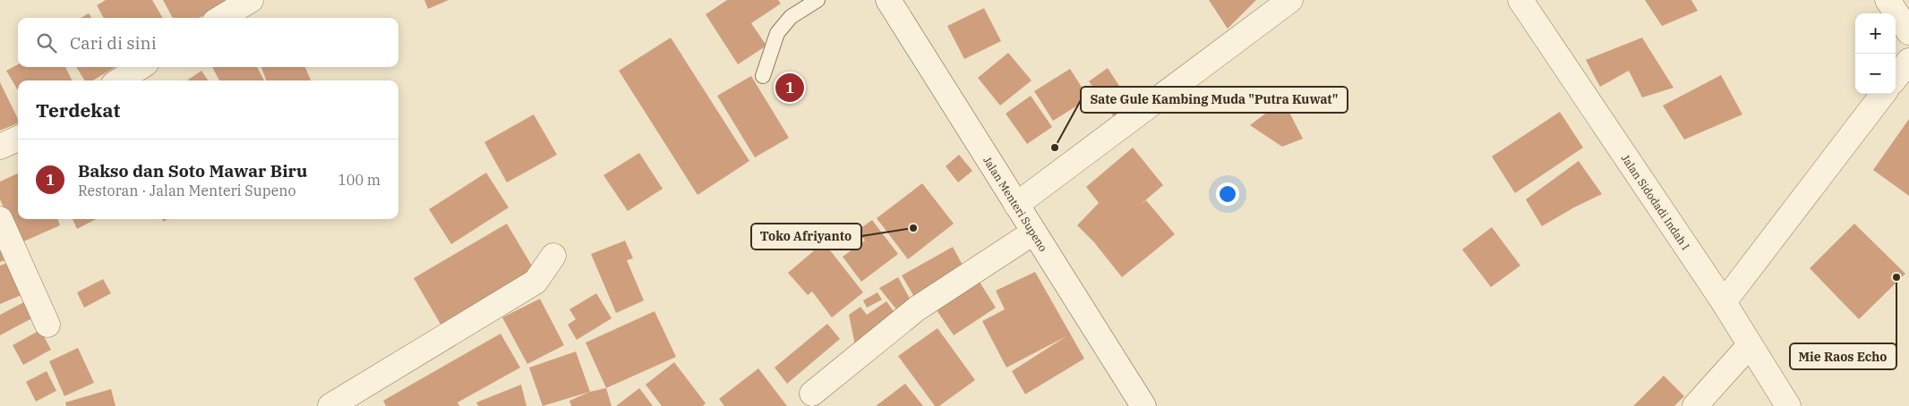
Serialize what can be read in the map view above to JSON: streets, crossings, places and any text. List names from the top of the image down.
{
  "streets": {
    "street": ["Jalan Sidodadi Indah I", "Jalan Menteri Supeno"]
  },
  "places": ["Sate Gule Kambing Muda \"Putra Kuwat\"", "Toko Afriyanto", "Mie Raos Echo"],
  "page": {
    "map_buttons": ["+", "−"],
    "search": "Cari di sini",
    "pins": "1",
    "heading": "Terdekat",
    "list": [
      {
        "mark": "1",
        "name": "Bakso dan Soto Mawar Biru",
        "note": "Restoran · Jalan Menteri Supeno",
        "value": "100 m"
      }
    ]
  }
}
